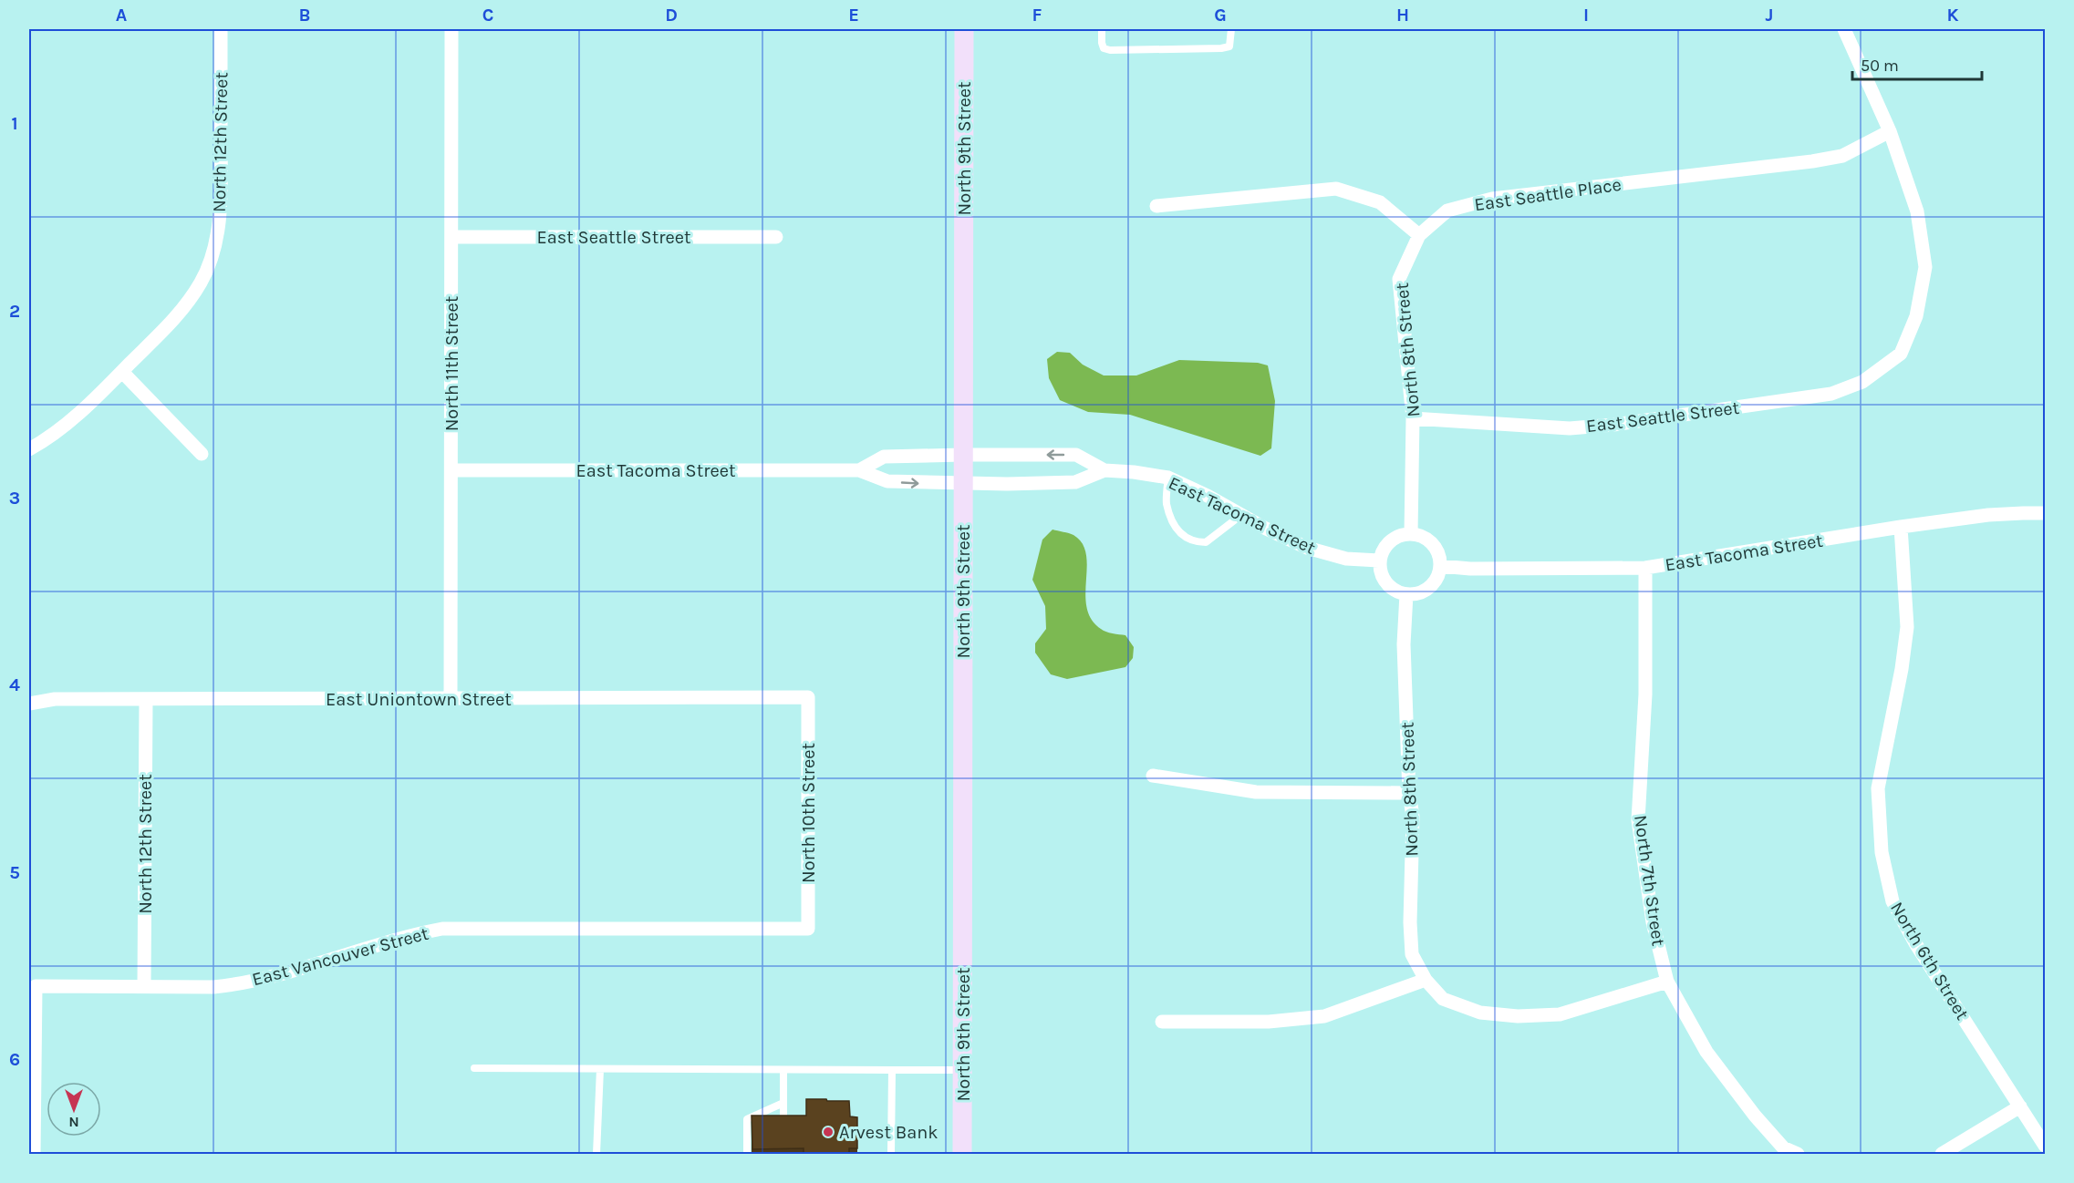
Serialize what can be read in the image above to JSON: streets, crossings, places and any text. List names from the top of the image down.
{
  "streets": {
    "main road": ["North 9th Street"],
    "street": [
      "North 12th Street",
      "East Seattle Place",
      "East Seattle Street",
      "North 8th Street",
      "North 11th Street",
      "East Tacoma Street",
      "East Uniontown Street",
      "North 10th Street",
      "North 7th Street",
      "East Vancouver Street",
      "North 6th Street"
    ]
  },
  "crossings": [
    ["North 12th Street", "East Uniontown Street"],
    ["North 12th Street", "East Vancouver Street"],
    ["North 9th Street", "East Tacoma Street"],
    ["East Seattle Place", "East Seattle Street"],
    ["East Seattle Place", "North 8th Street"],
    ["East Seattle Street", "North 8th Street"],
    ["East Seattle Street", "North 11th Street"],
    ["North 8th Street", "East Tacoma Street"],
    ["North 11th Street", "East Tacoma Street"],
    ["North 11th Street", "East Uniontown Street"],
    ["East Tacoma Street", "North 7th Street"],
    ["East Tacoma Street", "North 6th Street"],
    ["East Uniontown Street", "North 10th Street"],
    ["North 10th Street", "East Vancouver Street"]
  ],
  "places": ["Arvest Bank"],
  "scale_bar": "50 m",
  "north": "bottom",
  "grid": {
    "columns": [
      "A",
      "B",
      "C",
      "D",
      "E",
      "F",
      "G",
      "H",
      "I",
      "J",
      "K"
    ],
    "rows": [
      "1",
      "2",
      "3",
      "4",
      "5",
      "6"
    ]
  }
}
